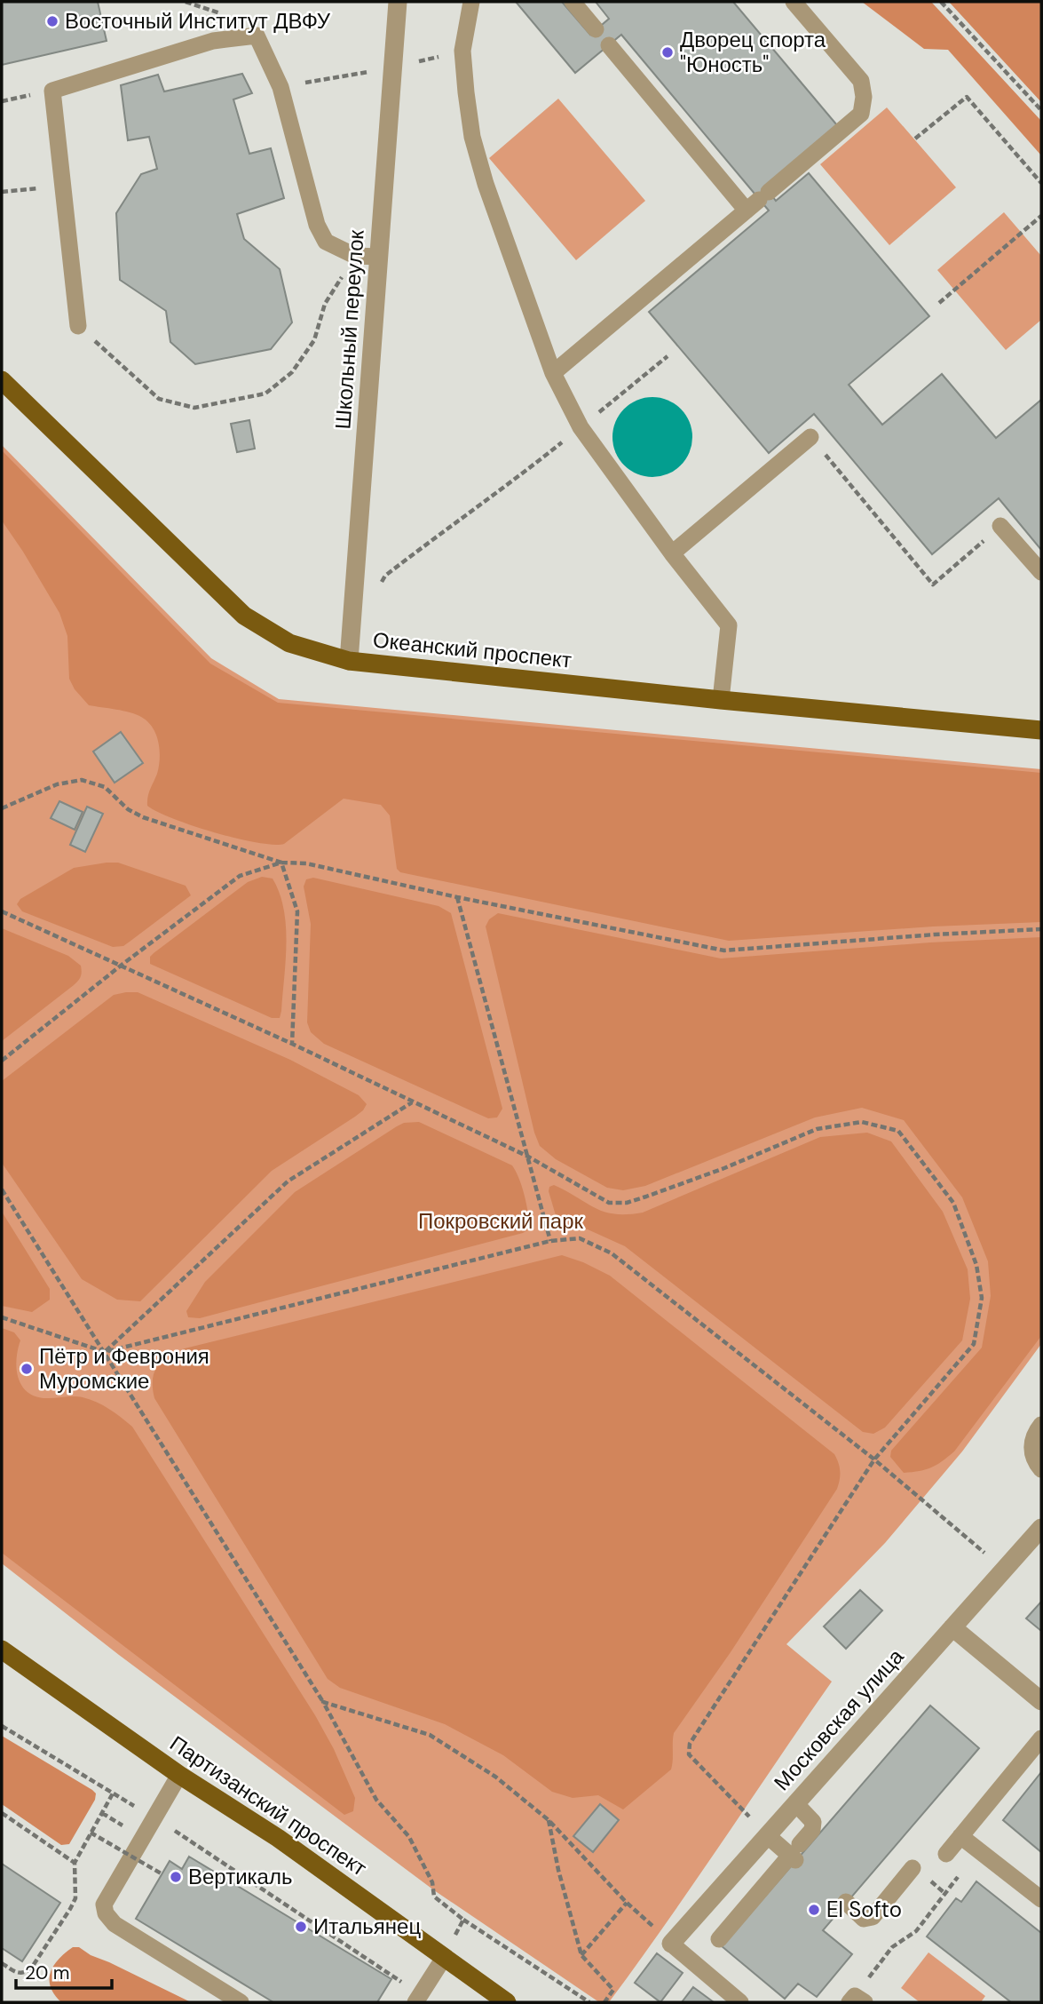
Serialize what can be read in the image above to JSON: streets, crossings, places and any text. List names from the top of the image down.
{
  "streets": {
    "main road": ["Океанский проспект", "Партизанский проспект"],
    "street": ["Школьный переулок", "Московская улица"]
  },
  "crossings": [
    ["Школьный переулок", "Океанский проспект"]
  ],
  "parks": ["Покровский парк"],
  "places": [
    "Восточный Институт ДВФУ",
    "Дворец спорта \"Юность\"",
    "Пётр и Феврония Муромские",
    "Вертикаль",
    "El Softo",
    "Итальянец"
  ],
  "scale_bar": "20 m"
}
